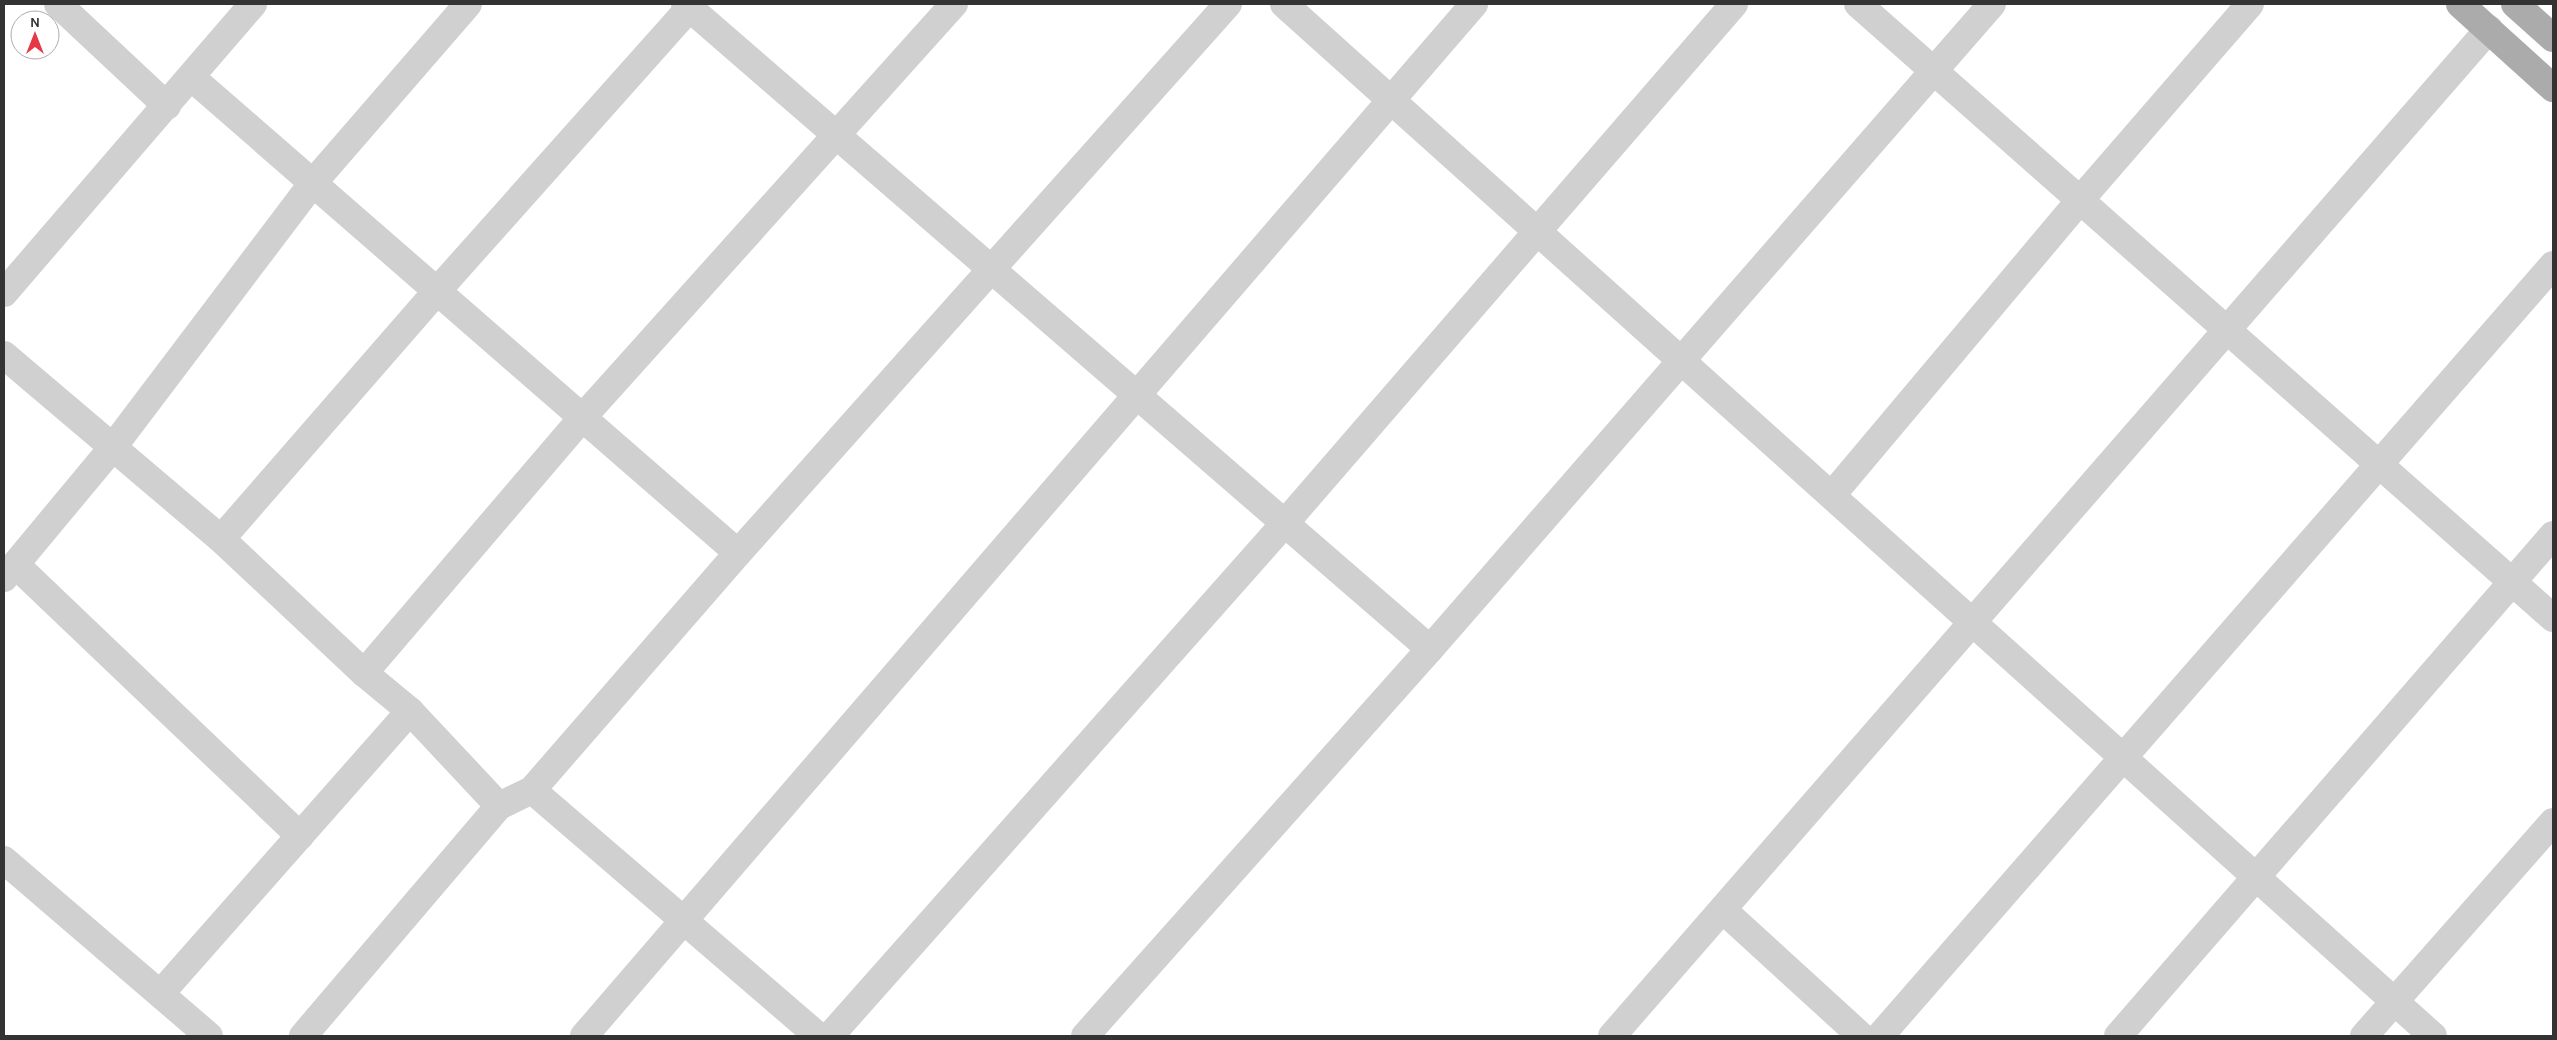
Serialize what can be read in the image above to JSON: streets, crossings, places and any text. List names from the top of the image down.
{
  "north": "top"
}
